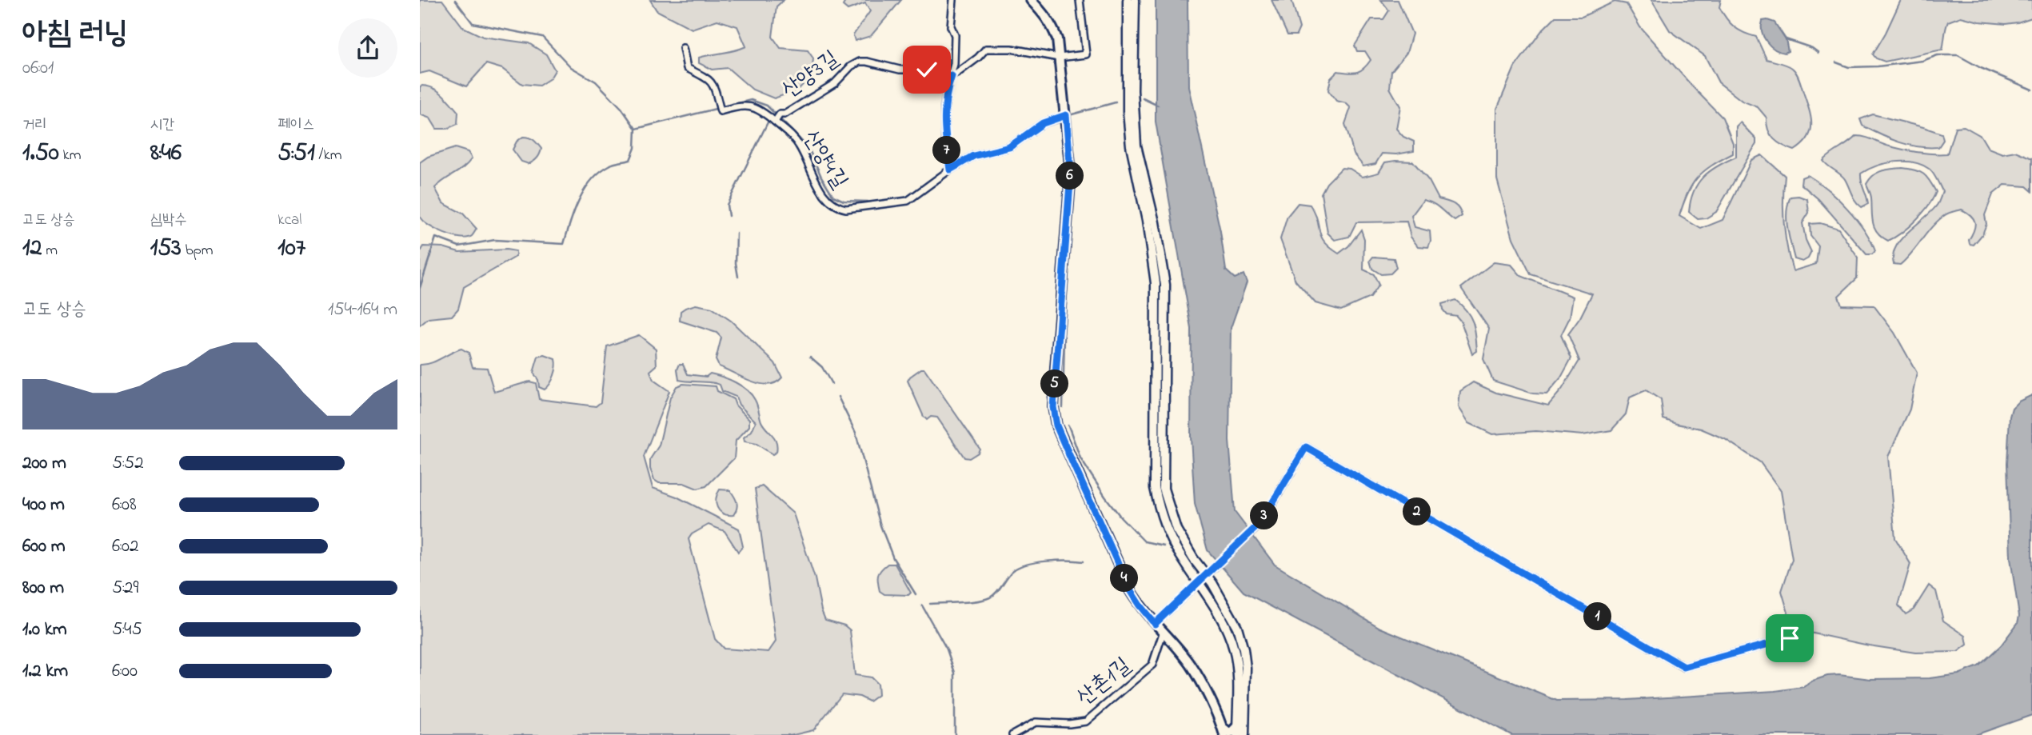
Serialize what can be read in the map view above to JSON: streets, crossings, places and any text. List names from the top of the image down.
{
  "streets": {
    "street": ["산양3길", "산양4길", "산촌1길"]
  },
  "crossings": [
    ["산양3길", "산양4길"]
  ],
  "page": {
    "heading": ["아침 러닝", "06:01"],
    "stats": [
      ["거리", "1.50 km"],
      ["시간", "8:46"],
      ["페이스", "5:51 /km"],
      ["고도 상승", "12 m"],
      ["심박수", "153 bpm"],
      ["kcal", "107"]
    ],
    "pins": [
      "7",
      "6",
      "5",
      "2",
      "3",
      "4",
      "1"
    ],
    "chart": ["고도 상승", "154–164 m"],
    "list": [
      {
        "name": "200 m",
        "note": "5:52"
      },
      {
        "name": "400 m",
        "note": "6:08"
      },
      {
        "name": "600 m",
        "note": "6:02"
      },
      {
        "name": "800 m",
        "note": "5:29"
      },
      {
        "name": "1.0 km",
        "note": "5:45"
      },
      {
        "name": "1.2 km",
        "note": "6:00"
      }
    ]
  }
}
